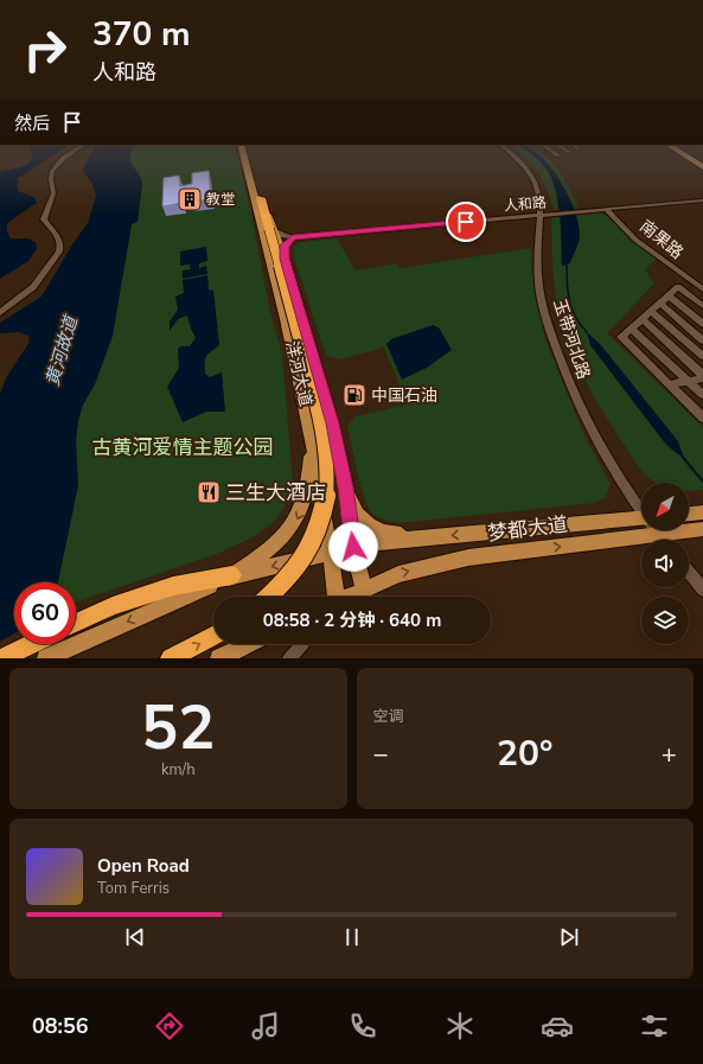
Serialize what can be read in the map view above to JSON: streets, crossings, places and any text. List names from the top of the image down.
{
  "streets": {
    "main road": ["洋河大道", "梦都大道"],
    "street": ["人和路", "南果路", "玉带河北路"]
  },
  "crossings": [
    ["人和路", "南果路"],
    ["人和路", "玉带河北路"],
    ["玉带河北路", "梦都大道"],
    ["洋河大道", "梦都大道"]
  ],
  "water": ["黄河故道"],
  "parks": ["古黄河爱情主题公园"],
  "places": {
    "building": ["教堂"],
    "fuel station": ["中国石油"],
    "restaurant": ["三生大酒店"]
  },
  "north": "bottom left",
  "page": {
    "turn": ["370 m", "人和路"],
    "then": "然后",
    "limit": "60",
    "trip": "08:58 · 2 分钟 · 640 m",
    "tile": [
      ["52", "km/h"],
      "空调"
    ],
    "heat": ["−", "20°", "+"],
    "song": ["Open Road", "Tom Ferris"],
    "tabs": "08:56"
  }
}
